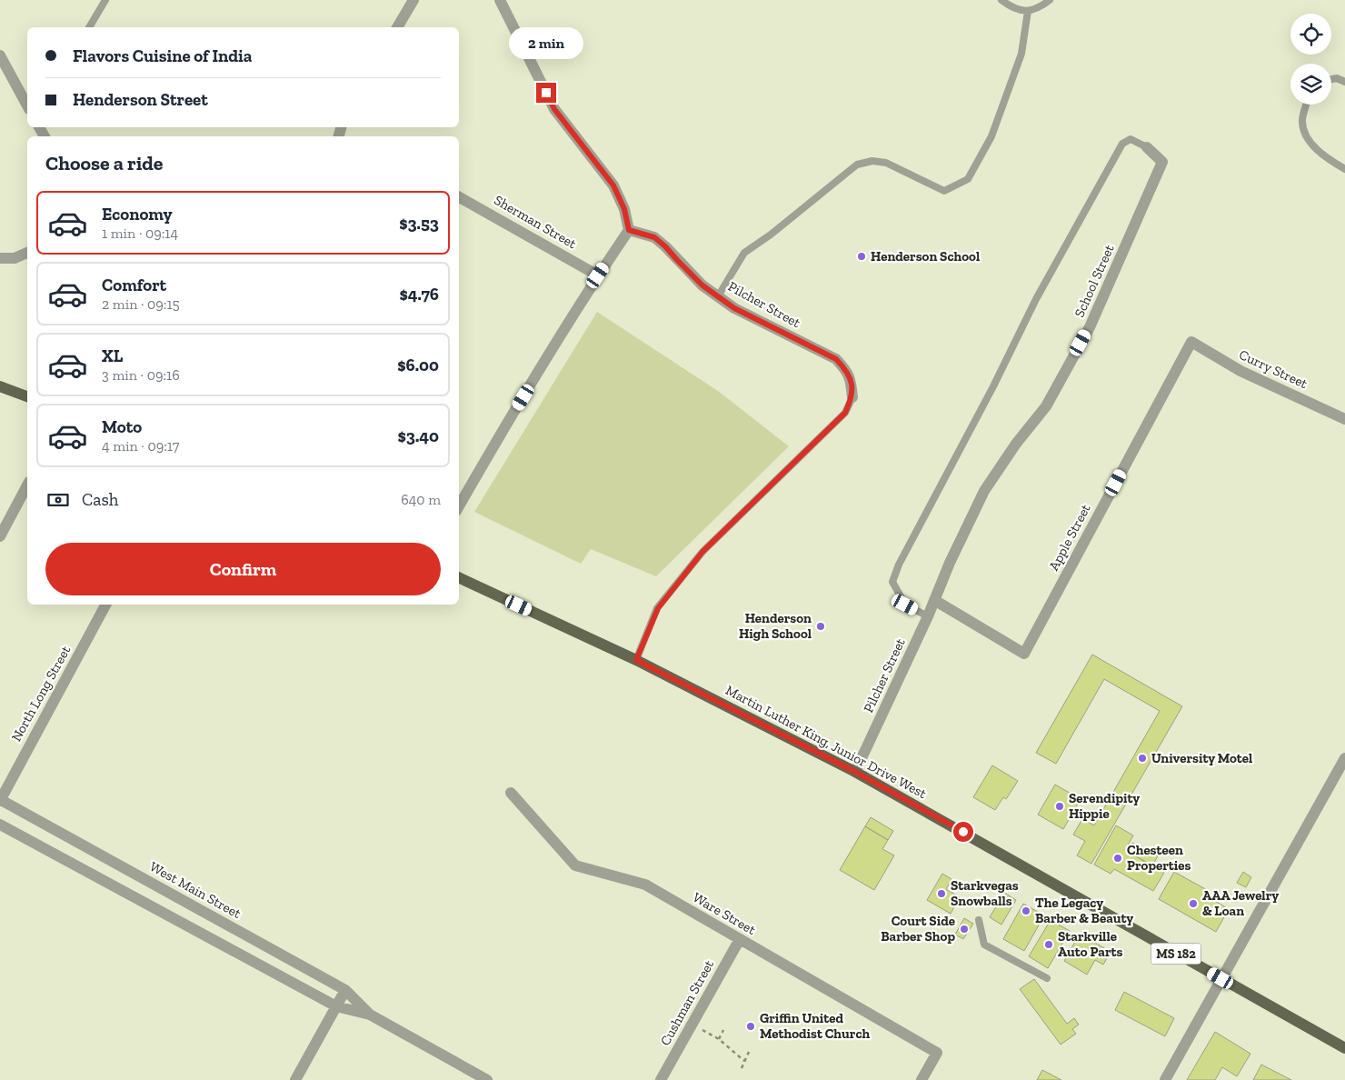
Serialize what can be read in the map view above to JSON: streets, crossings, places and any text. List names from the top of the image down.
{
  "streets": {
    "main road": ["Martin Luther King, Junior Drive West", "MS 182"],
    "street": [
      "Sherman Street",
      "School Street",
      "Pilcher Street",
      "Curry Street",
      "Apple Street",
      "North Long Street",
      "West Main Street",
      "Ware Street",
      "Cushman Street"
    ]
  },
  "crossings": [
    ["School Street", "Pilcher Street"],
    ["Pilcher Street", "Apple Street"],
    ["Pilcher Street", "Martin Luther King, Junior Drive West"],
    ["Curry Street", "Apple Street"],
    ["North Long Street", "West Main Street"],
    ["Martin Luther King, Junior Drive West", "MS 182"],
    ["Ware Street", "Cushman Street"]
  ],
  "places": [
    "Henderson School",
    "Henderson High School",
    "University Motel",
    "Serendipity Hippie",
    "Chesteen Properties",
    "Starkvegas Snowballs",
    "AAA Jewelry & Loan",
    "The Legacy Barber & Beauty",
    "Court Side Barber Shop",
    "Starkville Auto Parts",
    "Griffin United Methodist Church"
  ],
  "page": {
    "bubble": "2 min",
    "banner": ["Flavors Cuisine of India", "Henderson Street"],
    "heading": "Choose a ride",
    "list": [
      {
        "name": "Economy",
        "note": "1 min · 09:14",
        "value": "$3.53"
      },
      {
        "name": "Comfort",
        "note": "2 min · 09:15",
        "value": "$4.76"
      },
      {
        "name": "XL",
        "note": "3 min · 09:16",
        "value": "$6.00"
      },
      {
        "name": "Moto",
        "note": "4 min · 09:17",
        "value": "$3.40"
      }
    ],
    "pay": ["Cash", "640 m"],
    "buttons": "Confirm"
  }
}
